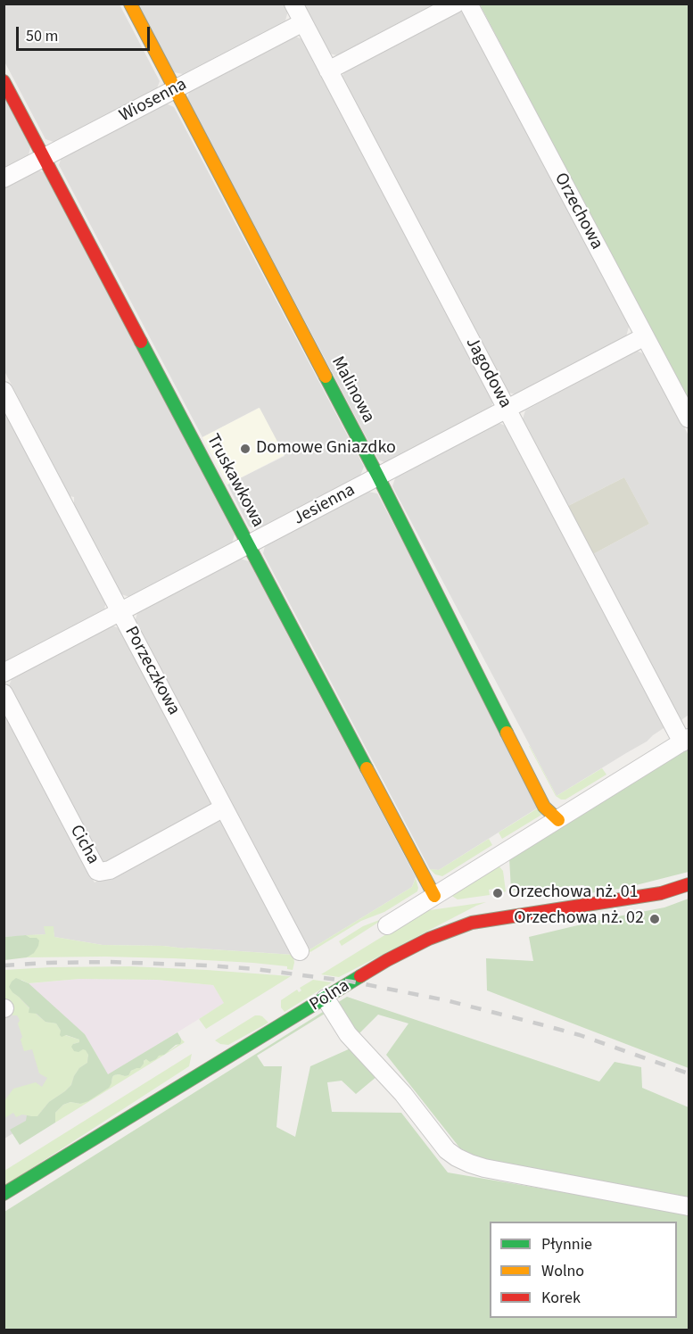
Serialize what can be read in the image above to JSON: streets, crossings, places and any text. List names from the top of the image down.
{
  "streets": {
    "street": [
      "Wiosenna",
      "Orzechowa",
      "Jagodowa",
      "Malinowa",
      "Truskawkowa",
      "Jesienna",
      "Porzeczkowa",
      "Cicha",
      "Polna"
    ]
  },
  "crossings": [
    ["Wiosenna", "Jagodowa"],
    ["Wiosenna", "Malinowa"],
    ["Wiosenna", "Truskawkowa"],
    ["Orzechowa", "Jesienna"],
    ["Jagodowa", "Jesienna"],
    ["Malinowa", "Jesienna"],
    ["Truskawkowa", "Jesienna"],
    ["Jesienna", "Porzeczkowa"],
    ["Porzeczkowa", "Cicha"]
  ],
  "places": ["Domowe Gniazdko", "Orzechowa nż. 01", "Orzechowa nż. 02"],
  "legend": ["Płynnie", "Wolno", "Korek"],
  "scale_bar": "50 m"
}
